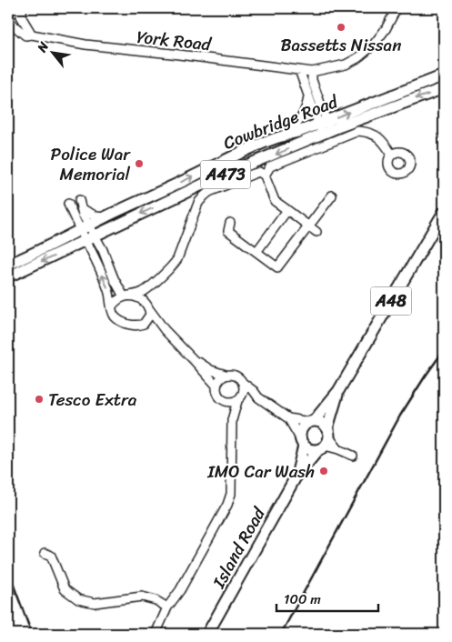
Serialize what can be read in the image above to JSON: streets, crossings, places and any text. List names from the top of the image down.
{
  "streets": {
    "main road": [
      "Cowbridge Road",
      "A473",
      "A48",
      "Island Road"
    ],
    "street": ["York Road"]
  },
  "crossings": [
    ["A48", "Island Road"]
  ],
  "places": [
    "Bassetts Nissan",
    "Police War Memorial",
    "Tesco Extra",
    "IMO Car Wash"
  ],
  "scale_bar": "100 m",
  "north": "top left"
}
